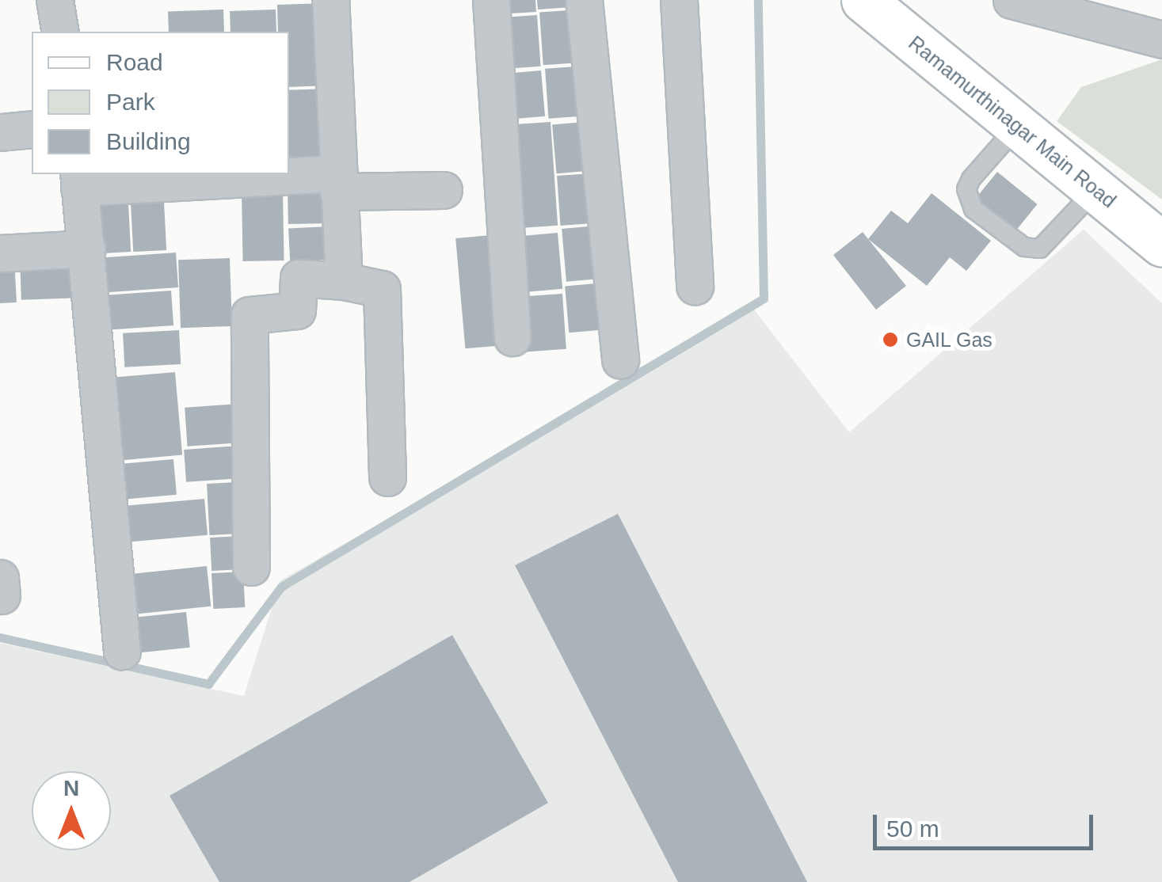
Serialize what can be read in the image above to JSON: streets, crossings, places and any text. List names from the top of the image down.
{
  "streets": {
    "main road": ["Ramamurthinagar Main Road"]
  },
  "places": ["GAIL Gas"],
  "legend": ["Road", "Park", "Building"],
  "scale_bar": "50 m",
  "north": "top"
}
